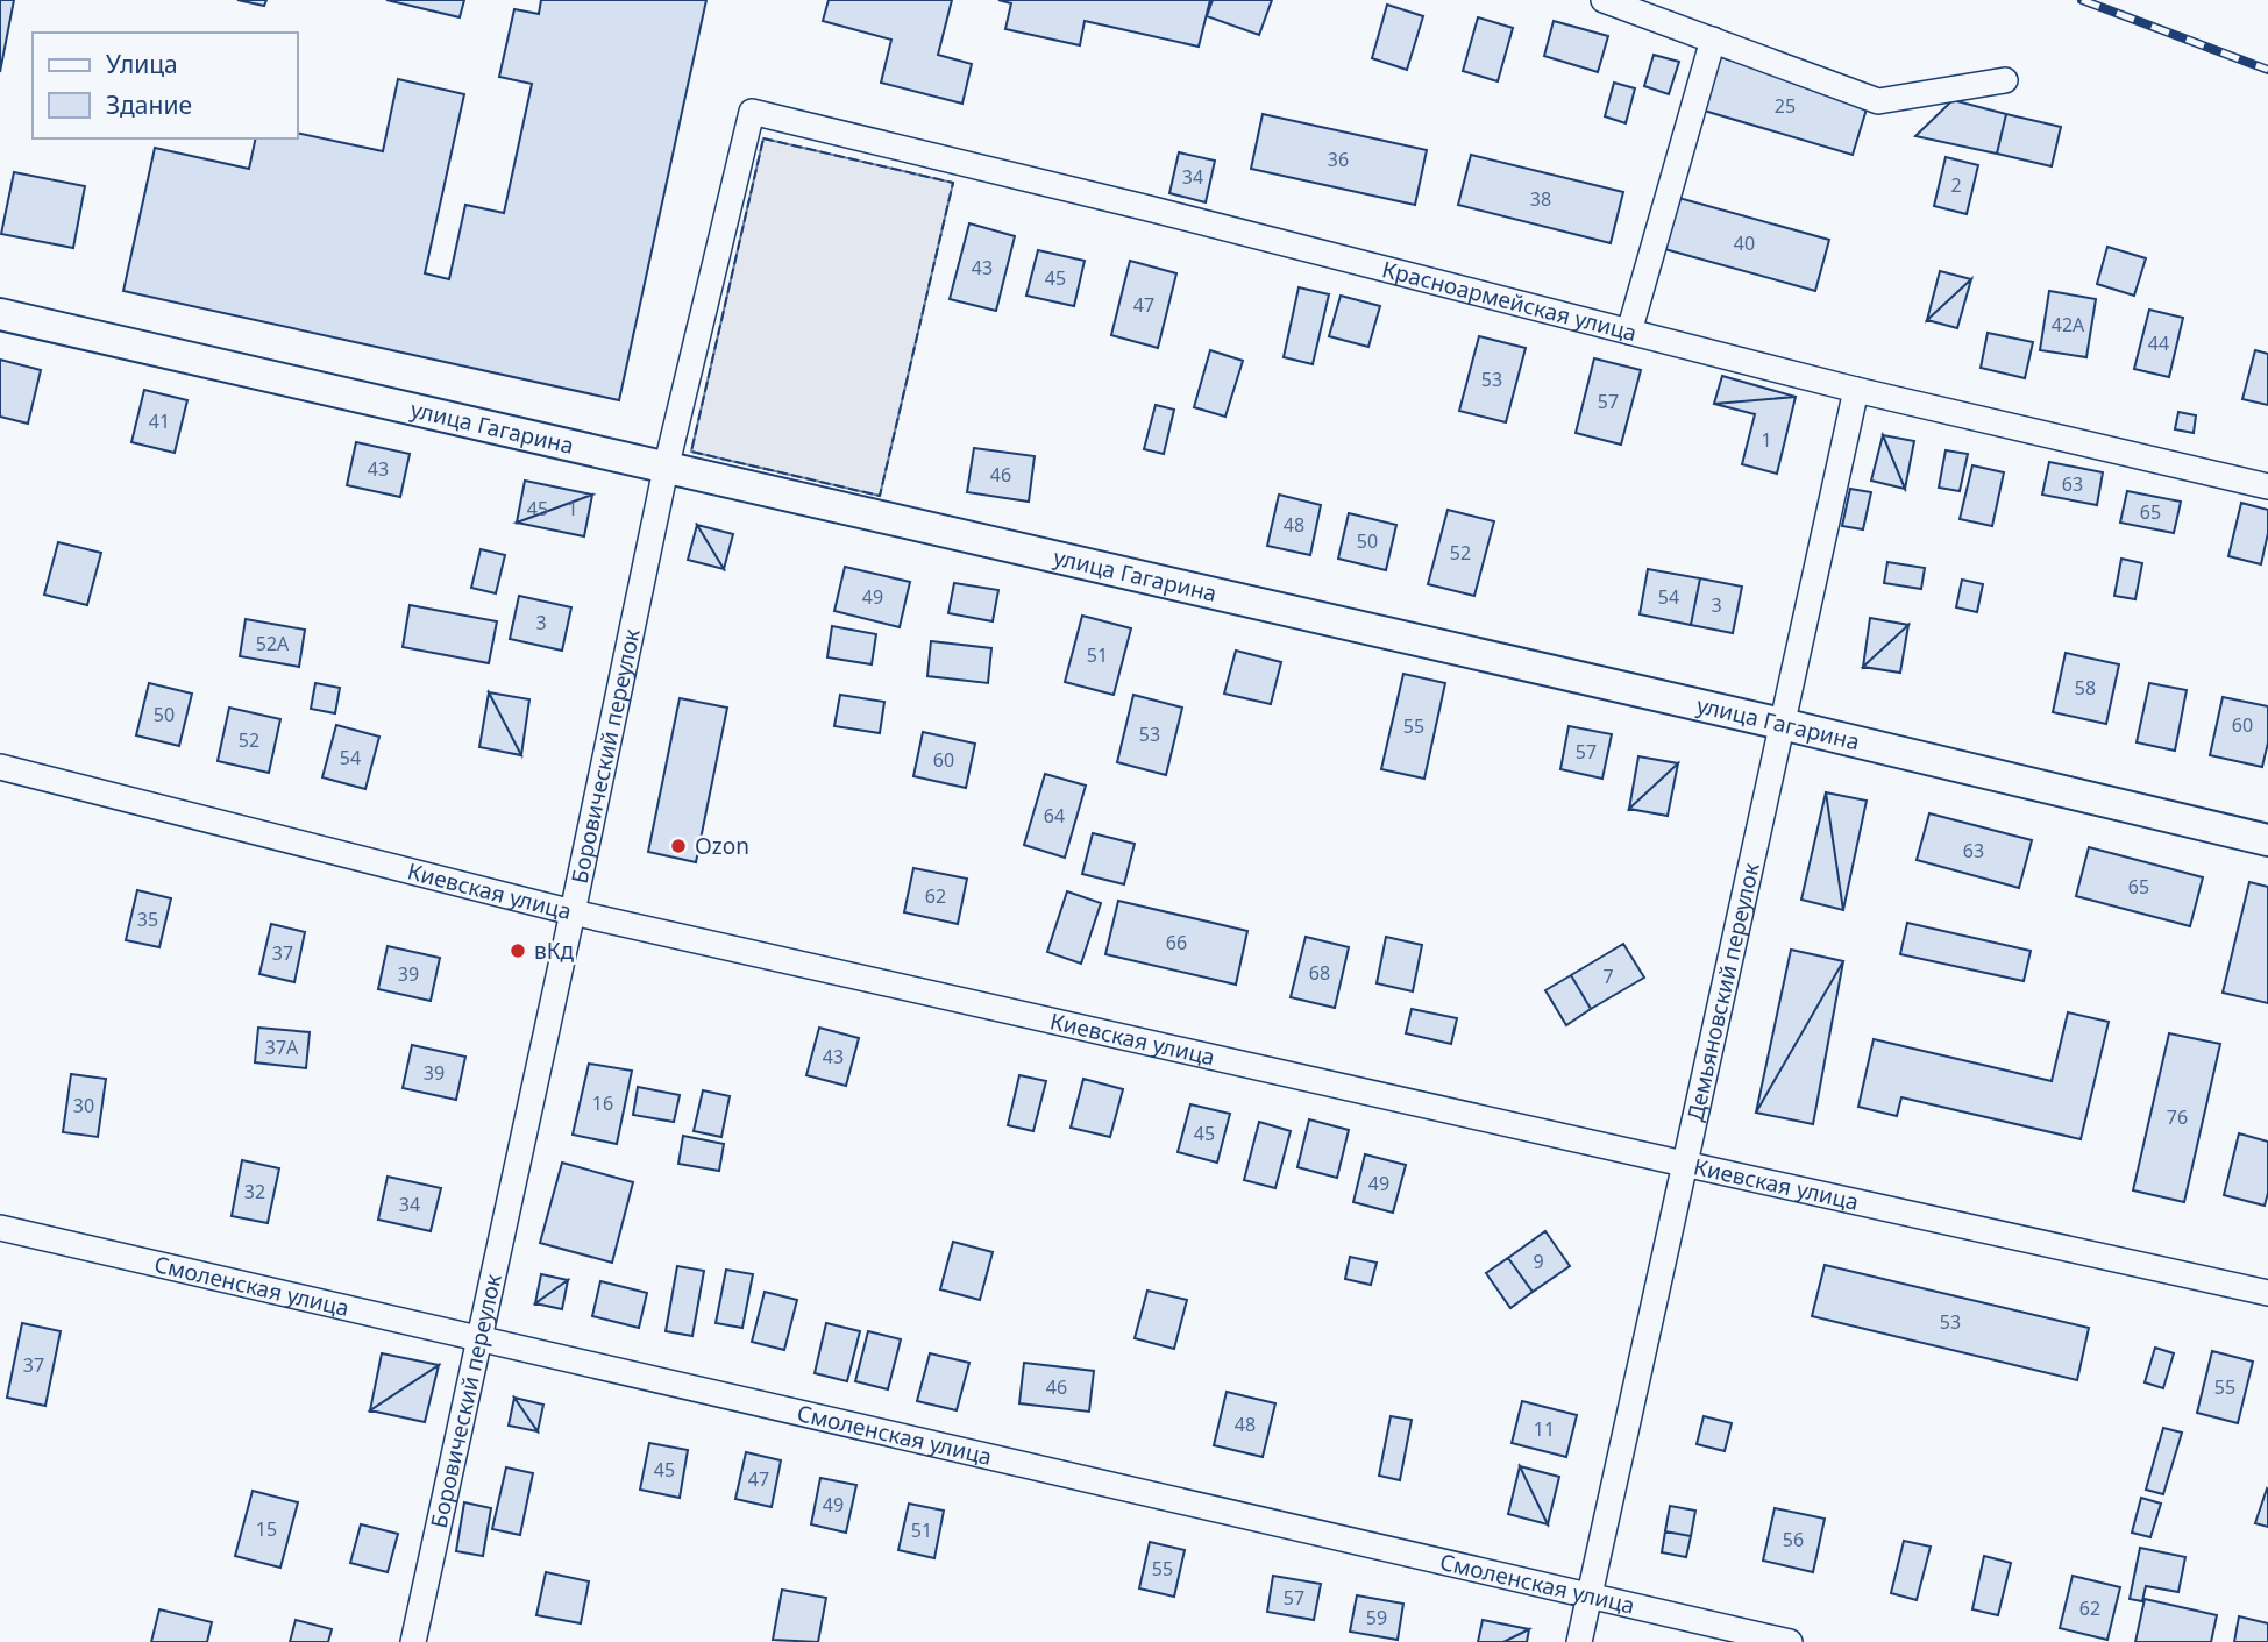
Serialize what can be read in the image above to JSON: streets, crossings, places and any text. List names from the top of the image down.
{
  "streets": {
    "street": [
      "Красноармейская улица",
      "улица Гагарина",
      "Боровический переулок",
      "Киевская улица",
      "Демьяновский переулок",
      "Смоленская улица"
    ]
  },
  "crossings": [
    ["Красноармейская улица", "Боровический переулок"],
    ["Красноармейская улица", "Демьяновский переулок"],
    ["улица Гагарина", "Боровический переулок"],
    ["улица Гагарина", "Демьяновский переулок"],
    ["Боровический переулок", "Киевская улица"],
    ["Боровический переулок", "Смоленская улица"],
    ["Киевская улица", "Демьяновский переулок"],
    ["Демьяновский переулок", "Смоленская улица"]
  ],
  "places": ["Ozon", "вКд"],
  "house_numbers": [
    "25",
    "36",
    "34",
    "2",
    "38",
    "40",
    "43",
    "45",
    "47",
    "42А",
    "44",
    "53",
    "57",
    "41",
    "1",
    "43",
    "46",
    "63",
    "45",
    "1",
    "65",
    "48",
    "50",
    "52",
    "49",
    "54",
    "3",
    "3",
    "52А",
    "51",
    "58",
    "50",
    "60",
    "55",
    "53",
    "52",
    "57",
    "54",
    "60",
    "64",
    "63",
    "65",
    "62",
    "35",
    "66",
    "37",
    "68",
    "39",
    "7",
    "37A",
    "43",
    "39",
    "16",
    "30",
    "76",
    "45",
    "49",
    "32",
    "34",
    "9",
    "53",
    "37",
    "46",
    "55",
    "48",
    "11",
    "45",
    "47",
    "49",
    "15",
    "51",
    "56",
    "55",
    "57",
    "62",
    "59"
  ],
  "legend": ["Улица", "Здание"]
}
